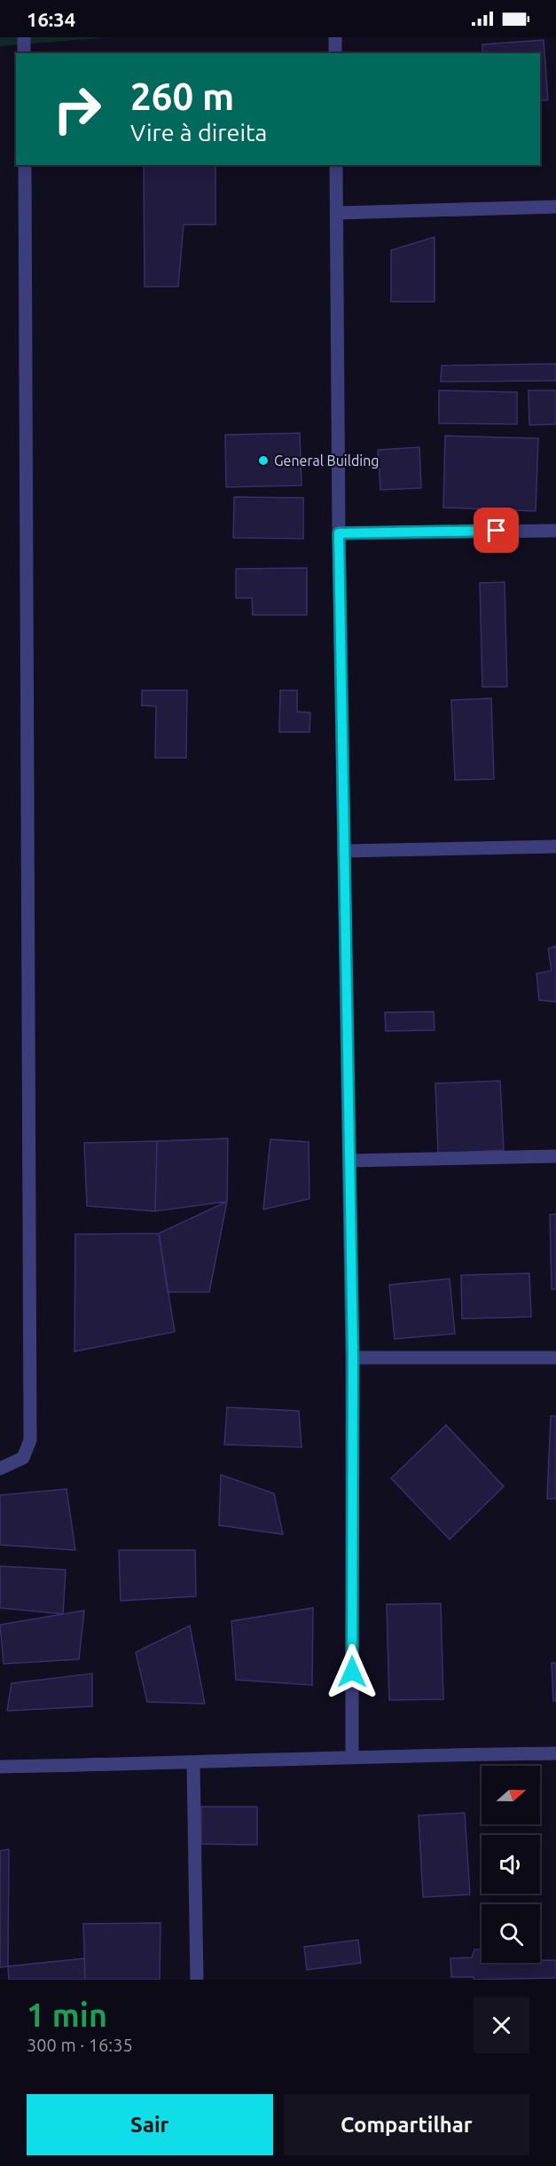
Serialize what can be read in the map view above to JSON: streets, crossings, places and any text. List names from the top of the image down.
{
  "places": ["General Building"],
  "north": "right",
  "page": {
    "status": "16:34",
    "turn": ["260 m", "Vire à direita"],
    "heading": ["1 min", "300 m · 16:35"],
    "buttons": ["Sair", "Compartilhar"]
  }
}
